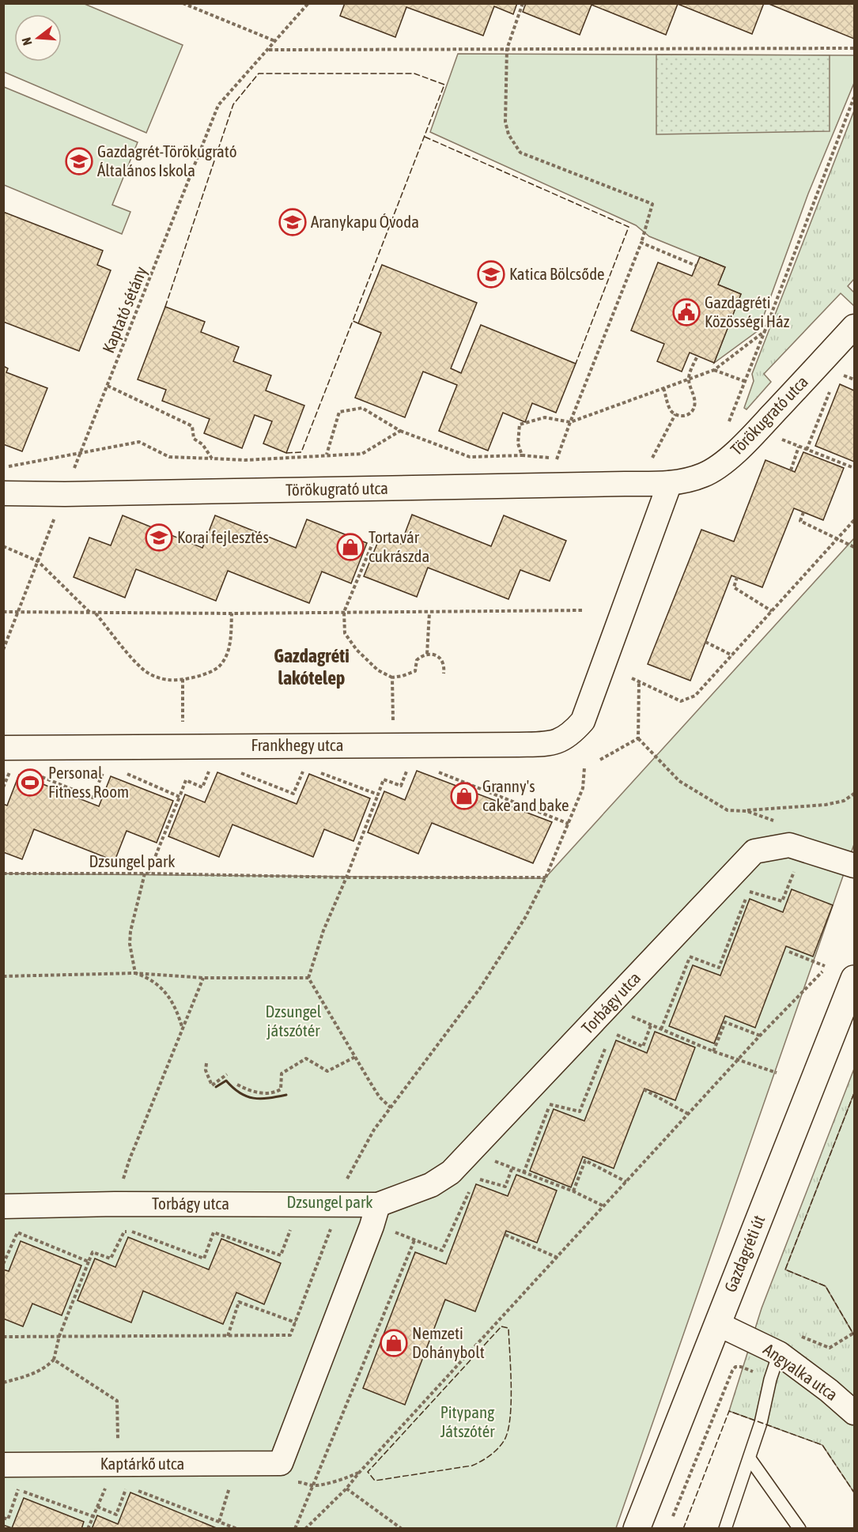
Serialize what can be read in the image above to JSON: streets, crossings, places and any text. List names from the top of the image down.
{
  "streets": {
    "street": [
      "Törökugrató utca",
      "Frankhegy utca",
      "Torbágy utca",
      "Gazdagréti út",
      "Angyalka utca",
      "Kaptárkő utca"
    ],
    "path": ["Kaptató sétány", "Dzsungel park"]
  },
  "crossings": [
    ["Kaptató sétány", "Törökugrató utca"],
    ["Törökugrató utca", "Frankhegy utca"],
    ["Torbágy utca", "Kaptárkő utca"],
    ["Gazdagréti út", "Angyalka utca"]
  ],
  "districts": ["Gazdagréti lakótelep"],
  "parks": ["Dzsungel játszótér", "Dzsungel park", "Pitypang Játszótér"],
  "places": {
    "school or university": [
      "Gazdagrét-Törökugrató Általános Iskola",
      "Aranykapu Óvoda",
      "Katica Bölcsőde",
      "Korai fejlesztés"
    ],
    "public building": ["Gazdagréti Közösségi Ház"],
    "shop": ["Tortavár cukrászda", "Granny's cake and bake", "Nemzeti Dohánybolt"],
    "sports": ["Personal Fitness Room"]
  },
  "north": "left"
}
